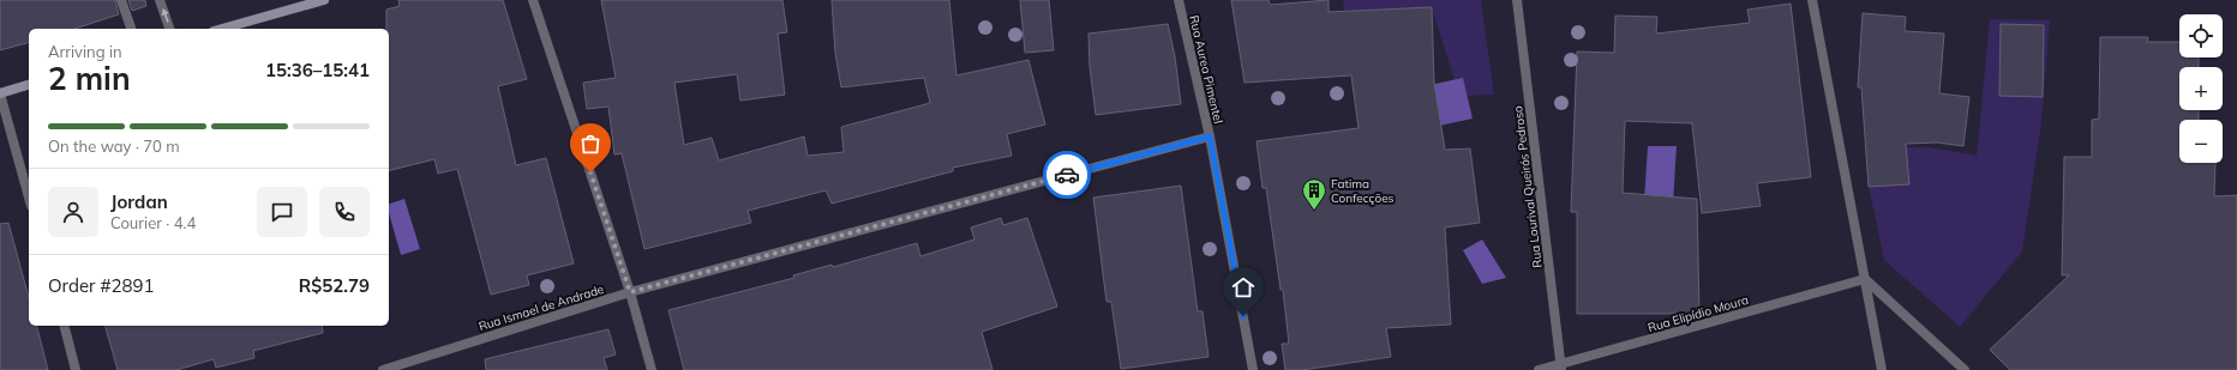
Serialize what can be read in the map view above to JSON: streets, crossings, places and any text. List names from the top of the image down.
{
  "streets": {
    "street": [
      "Rua Aurea Pimentel",
      "Rua Lourival Queirós Pedroso",
      "Rua Ismael de Andrade",
      "Rua Elipídio Moura"
    ]
  },
  "crossings": [
    ["Rua Aurea Pimentel", "Rua Ismael de Andrade"],
    ["Rua Lourival Queirós Pedroso", "Rua Elipídio Moura"]
  ],
  "places": {
    "building": ["Fatima Confecções"]
  },
  "page": {
    "map_buttons": ["+", "−"],
    "heading": ["2 min", "Arriving in", "15:36–15:41"],
    "panel": [
      "Jordan",
      "Courier · 4.4",
      "Order #2891",
      "R$52.79"
    ],
    "bar": "On the way · 70 m"
  }
}
